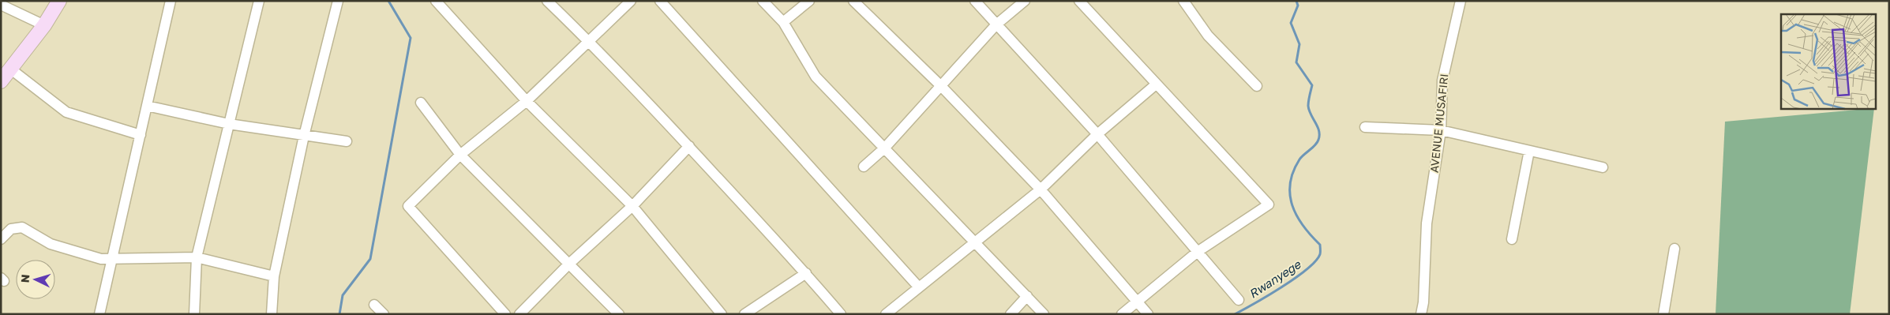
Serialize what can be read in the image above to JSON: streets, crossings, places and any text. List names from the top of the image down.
{
  "streets": {
    "street": ["AVENUE MUSAFIRI"]
  },
  "water": ["Rwanyege"],
  "north": "left"
}
